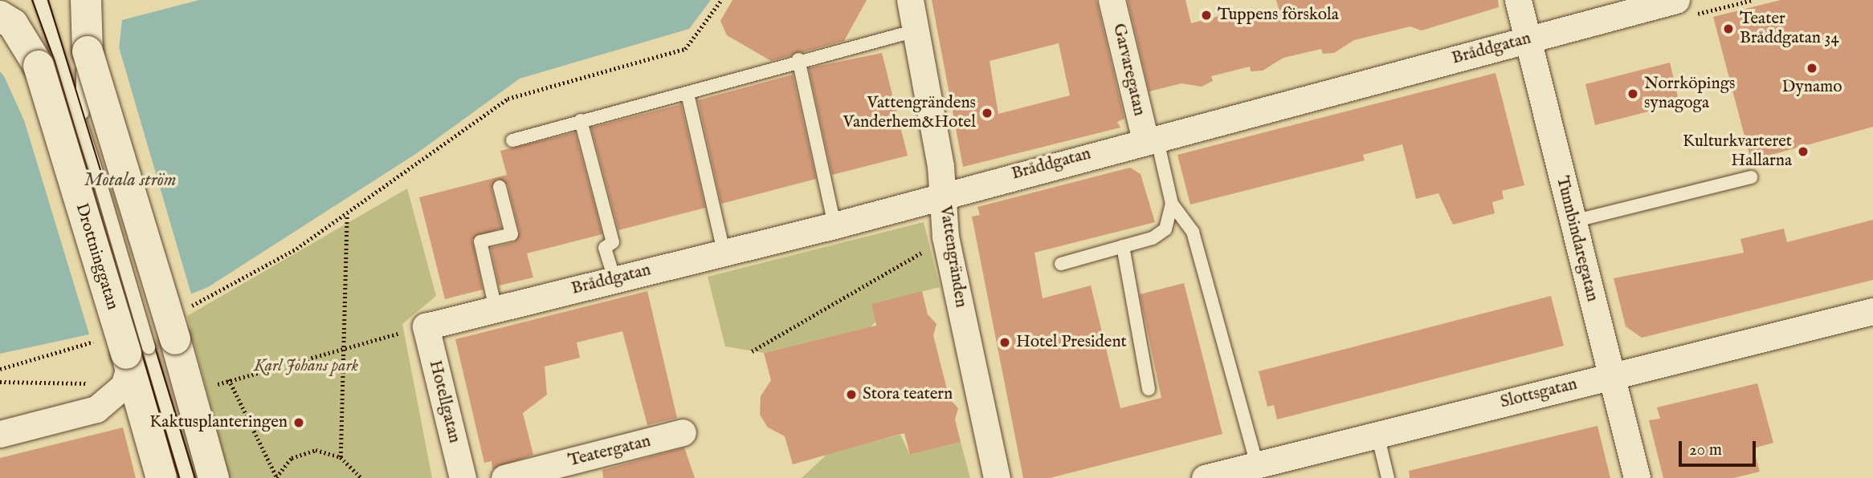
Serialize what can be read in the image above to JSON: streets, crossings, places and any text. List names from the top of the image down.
{
  "streets": {
    "main road": ["Drottninggatan"],
    "street": [
      "Bråddgatan",
      "Garvaregatan",
      "Tunnbindaregatan",
      "Vattengränden",
      "Slottsgatan",
      "Hotellgatan",
      "Teatergatan"
    ]
  },
  "crossings": [
    ["Bråddgatan", "Garvaregatan"],
    ["Bråddgatan", "Tunnbindaregatan"],
    ["Bråddgatan", "Vattengränden"],
    ["Bråddgatan", "Hotellgatan"],
    ["Tunnbindaregatan", "Slottsgatan"]
  ],
  "water": ["Motala ström"],
  "parks": ["Karl Johans park"],
  "places": [
    "Tuppens förskola",
    "Teater Bråddgatan 34",
    "Dynamo",
    "Norrköpings synagoga",
    "Vattengrändens Vanderhem&Hotel",
    "Kulturkvarteret Hallarna",
    "Hotel President",
    "Stora teatern",
    "Kaktusplanteringen"
  ],
  "scale_bar": "20 m"
}
